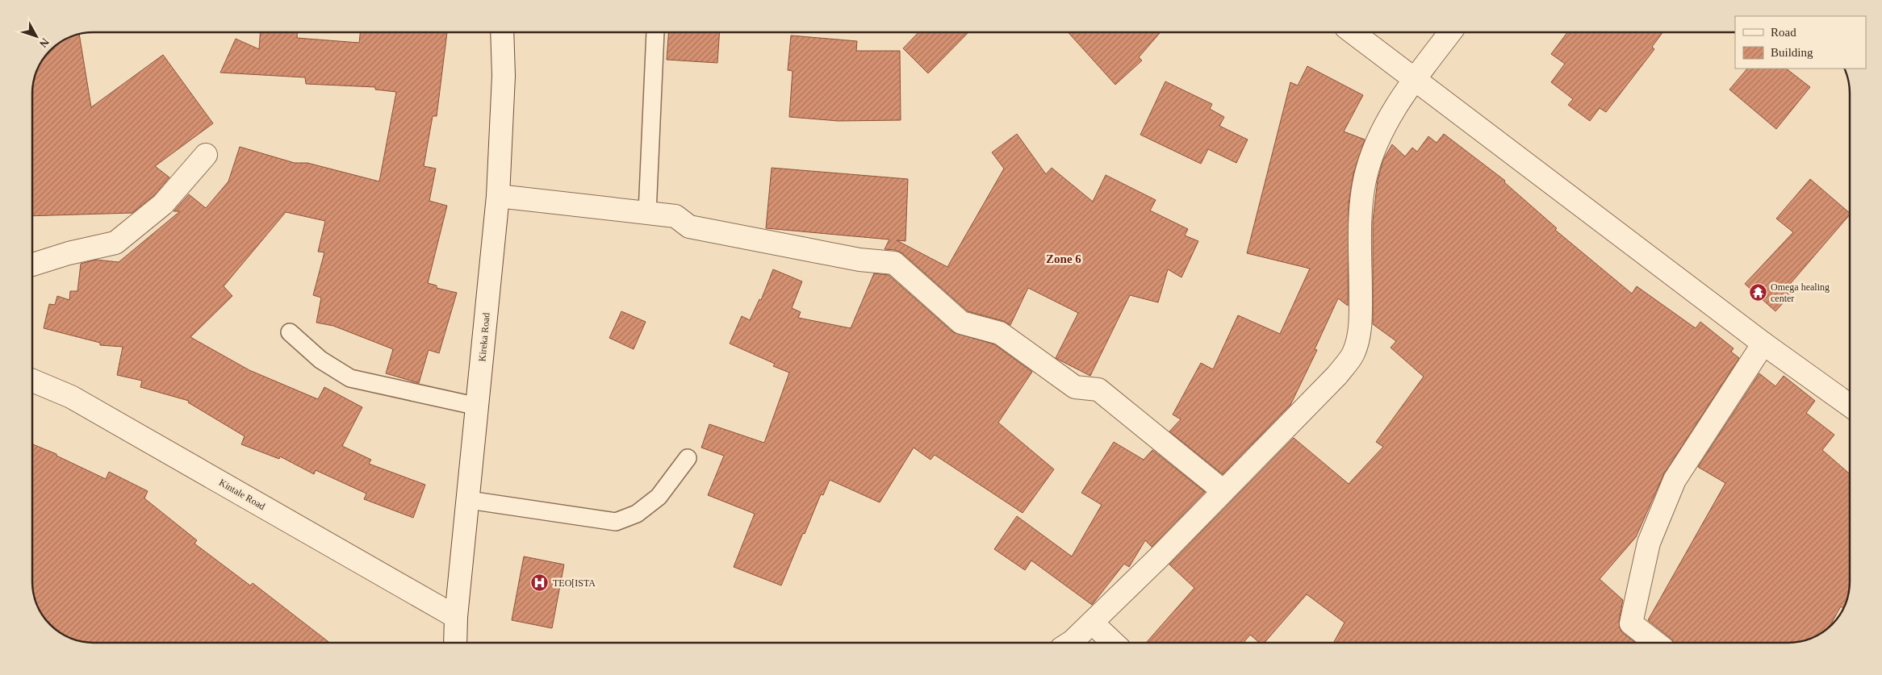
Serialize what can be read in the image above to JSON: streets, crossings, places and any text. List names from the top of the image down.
{
  "streets": {
    "street": ["Kireka Road", "Kintale Road"]
  },
  "crossings": [
    ["Kireka Road", "Kintale Road"]
  ],
  "districts": ["Zone 6"],
  "places": {
    "temple": ["Omega healing center"],
    "hospital": ["TEO[ISTA"]
  },
  "legend": ["Road", "Building"],
  "north": "bottom right"
}
